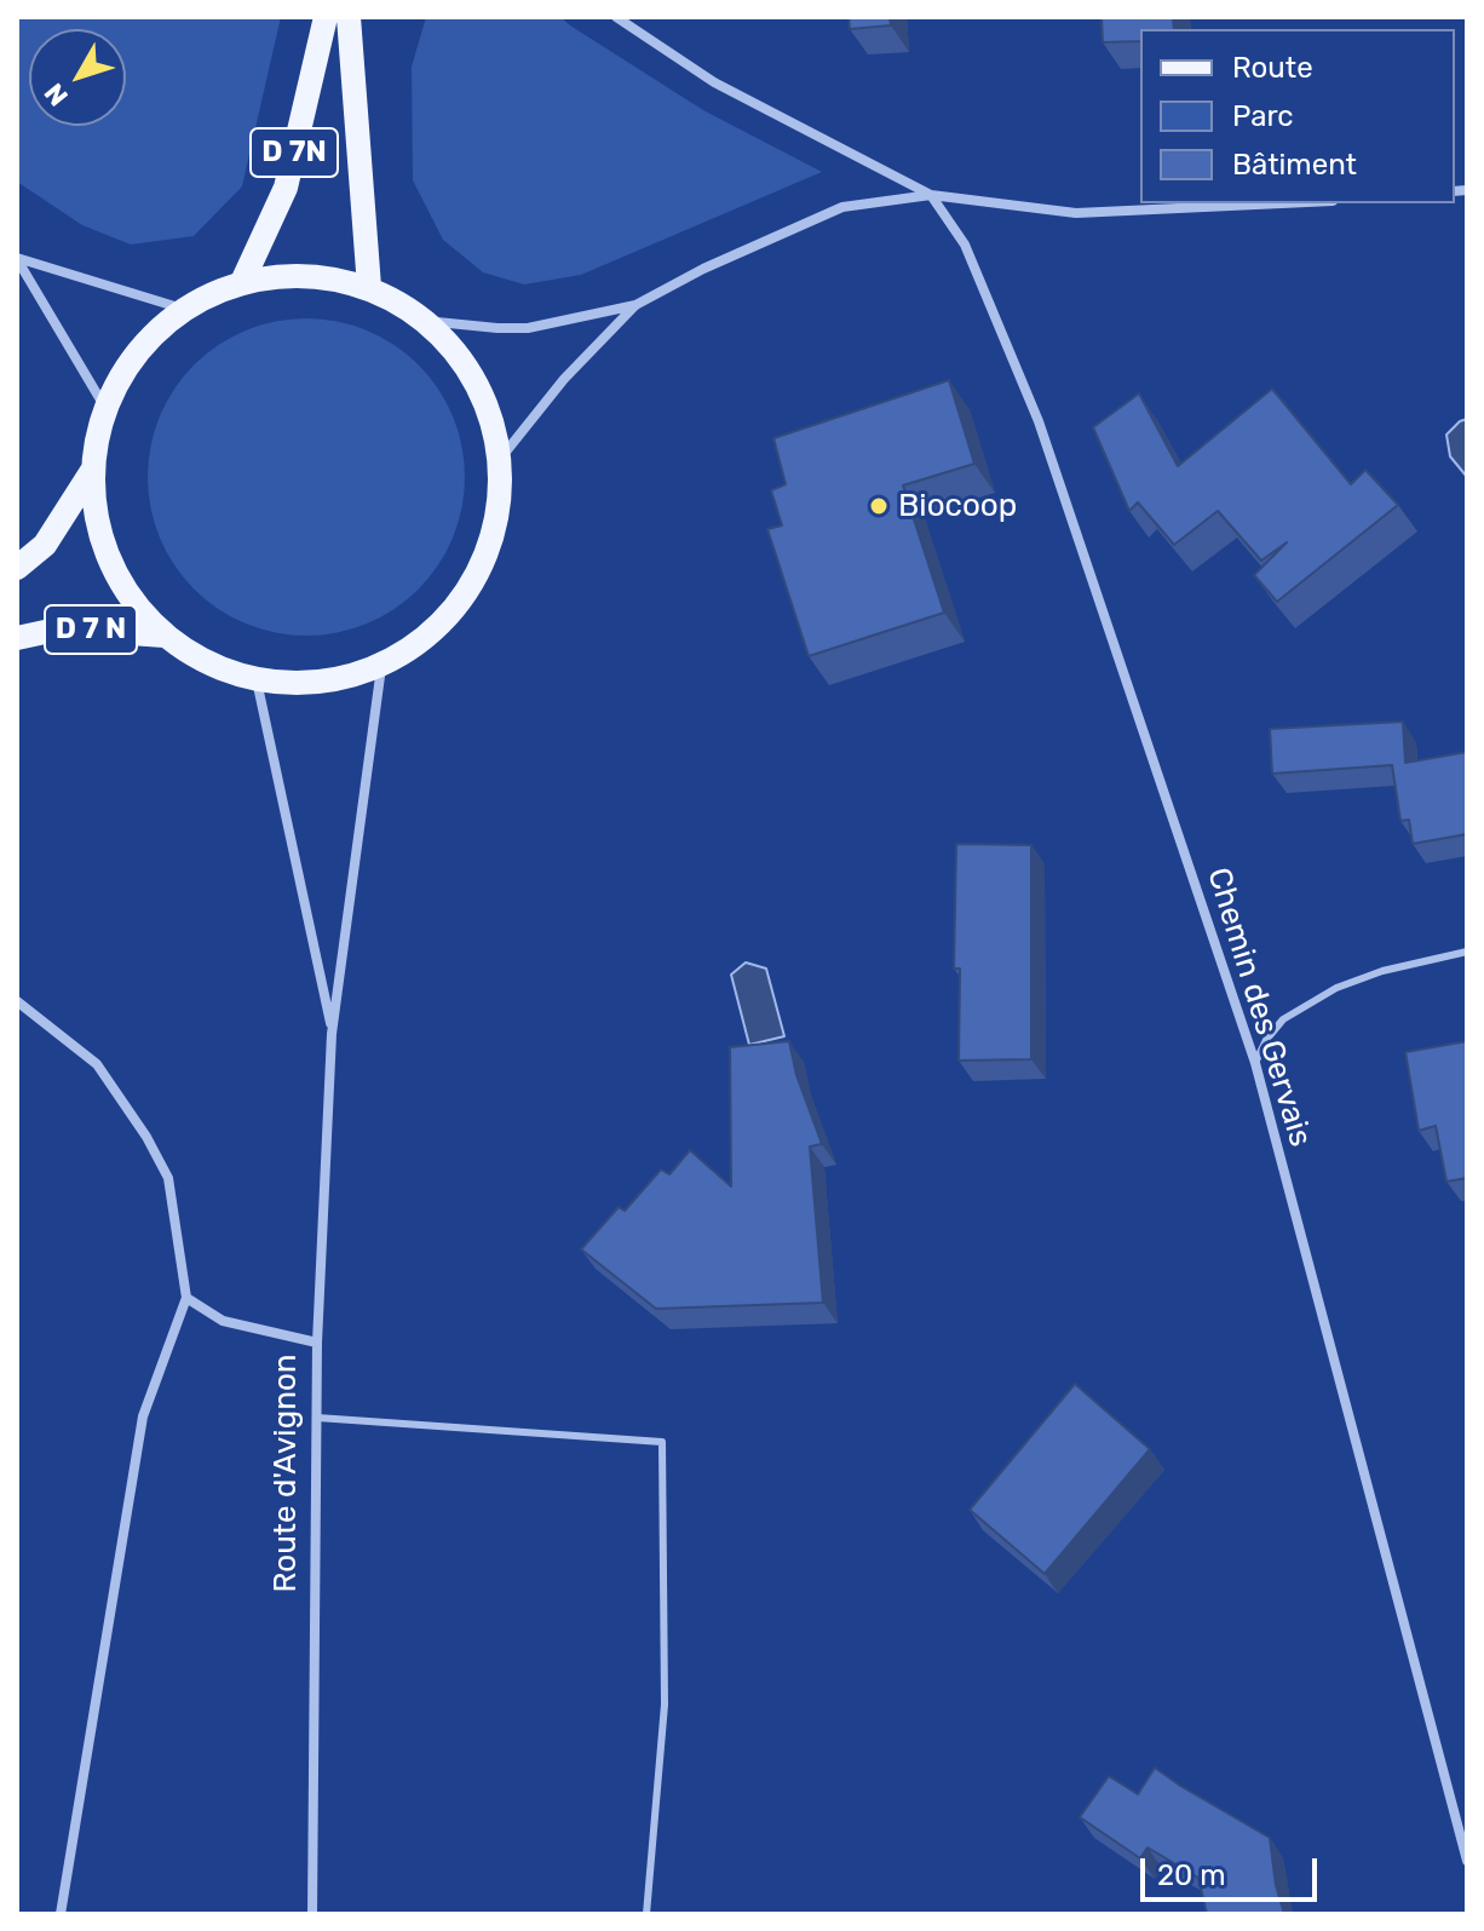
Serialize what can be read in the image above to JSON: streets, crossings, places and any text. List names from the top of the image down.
{
  "streets": {
    "main road": ["D 7N", "D 7 N"],
    "street": ["Chemin des Gervais", "Route d'Avignon"]
  },
  "places": ["Biocoop"],
  "legend": ["Route", "Parc", "Bâtiment"],
  "scale_bar": "20 m",
  "north": "bottom left"
}
